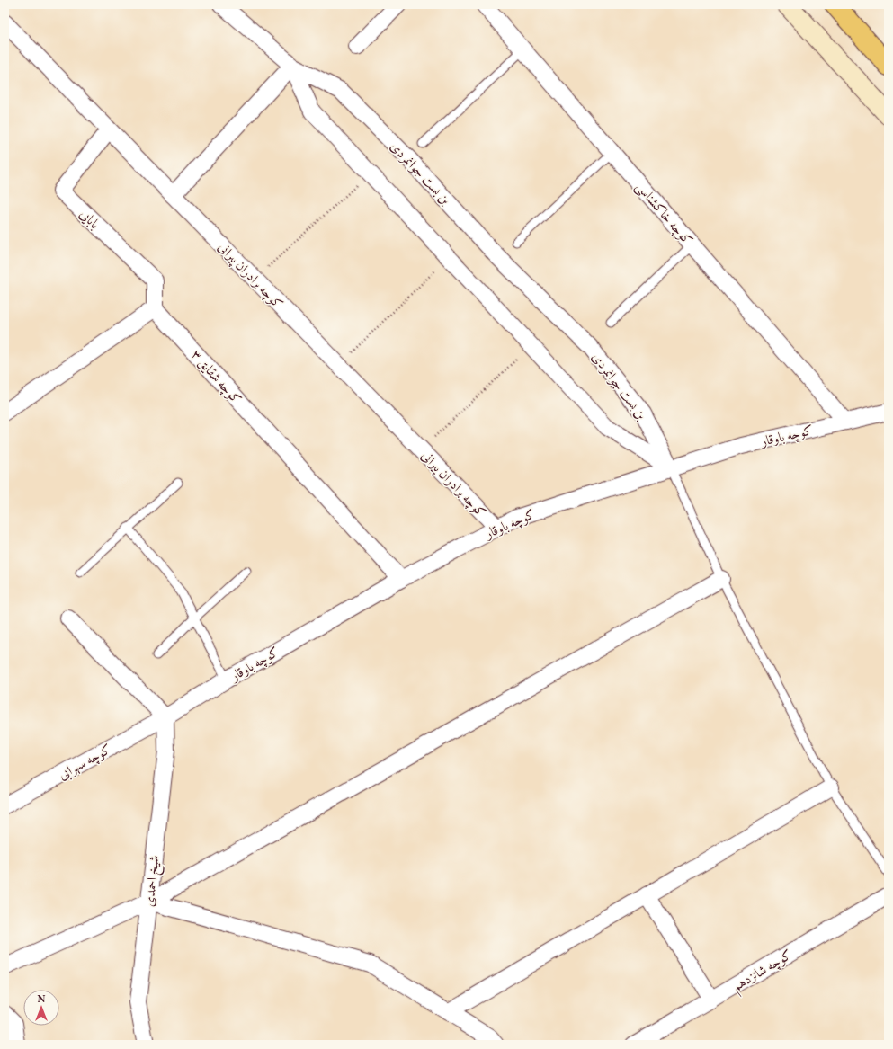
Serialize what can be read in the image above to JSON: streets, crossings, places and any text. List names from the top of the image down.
{
  "streets": {
    "street": [
      "بن بست جوانمردی",
      "کوچه خاکشناسی",
      "بابایی",
      "کوچه برادران پیرانی",
      "کوچه شقایق ۳",
      "کوچه باوقار",
      "کوچه سهرابی",
      "شیخ احمدی",
      "کوچه شانزدهم"
    ]
  },
  "crossings": [
    ["بن بست جوانمردی", "کوچه باوقار"],
    ["کوچه خاکشناسی", "کوچه باوقار"],
    ["بابایی", "کوچه برادران پیرانی"],
    ["بابایی", "کوچه شقایق ۳"],
    ["کوچه برادران پیرانی", "کوچه باوقار"],
    ["کوچه شقایق ۳", "کوچه باوقار"],
    ["کوچه باوقار", "کوچه سهرابی"],
    ["کوچه باوقار", "شیخ احمدی"],
    ["کوچه سهرابی", "شیخ احمدی"]
  ],
  "north": "top"
}
